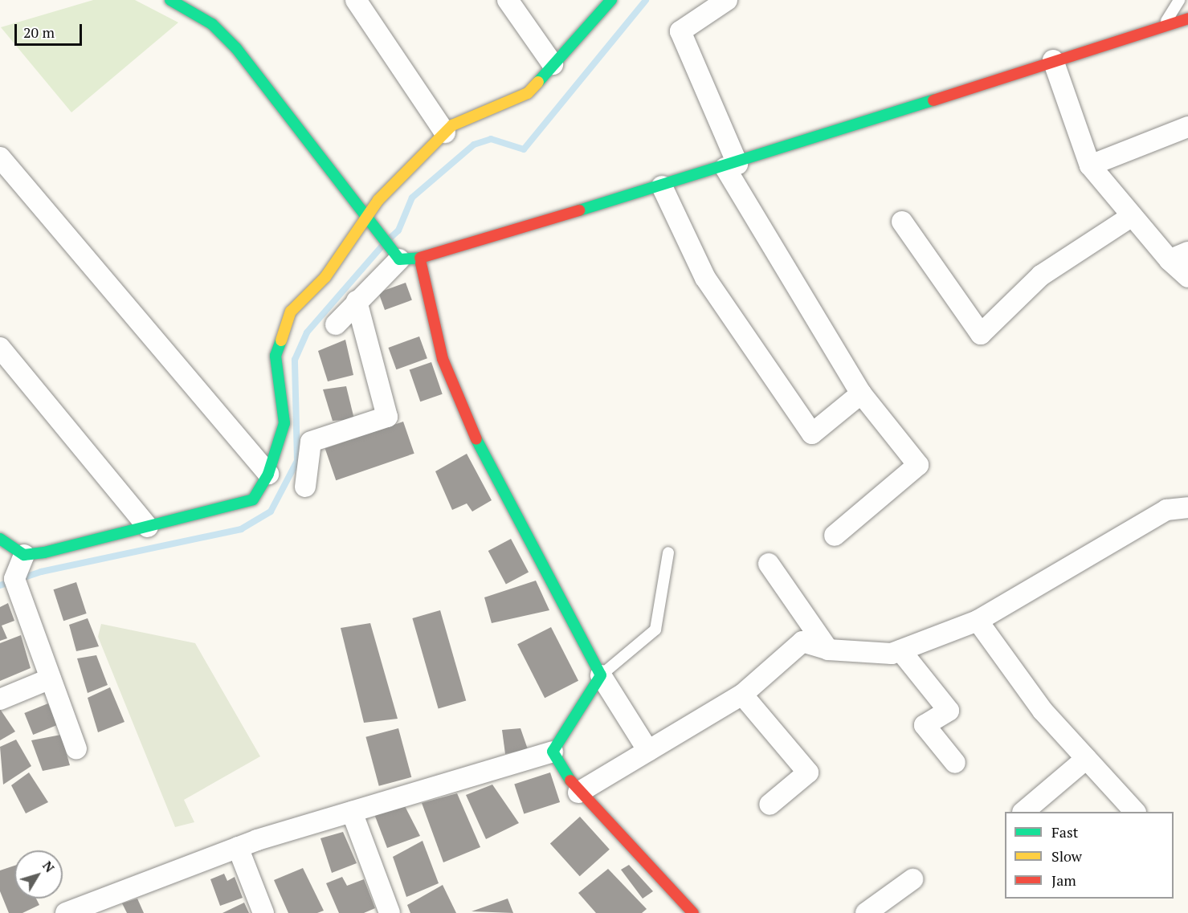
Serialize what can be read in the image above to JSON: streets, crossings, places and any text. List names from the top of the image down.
{
  "legend": ["Fast", "Slow", "Jam"],
  "scale_bar": "20 m",
  "north": "top right"
}
